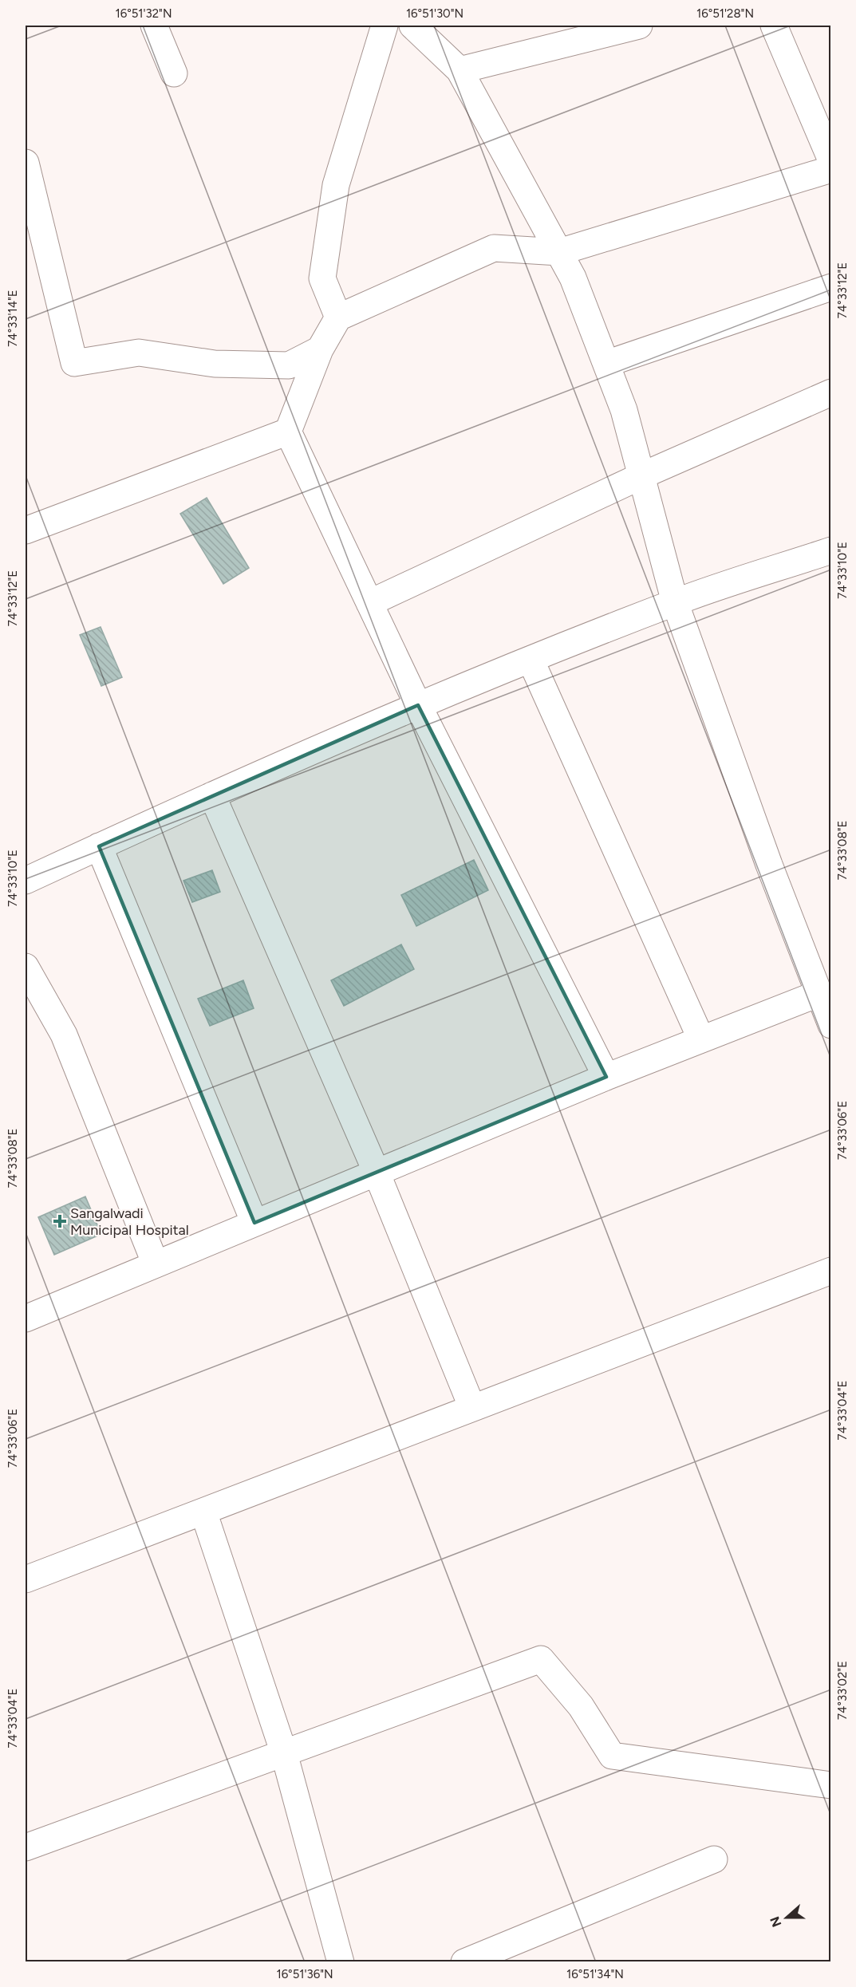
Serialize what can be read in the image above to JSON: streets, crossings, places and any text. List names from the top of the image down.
{
  "places": {
    "health": ["Sangalwadi Municipal Hospital"]
  },
  "north": "left",
  "coordinates": [
    "16°51'32\"N",
    "16°51'30\"N",
    "16°51'28\"N",
    "74°33'12\"E",
    "74°33'14\"E",
    "74°33'10\"E",
    "74°33'08\"E",
    "74°33'06\"E",
    "74°33'04\"E",
    "74°33'02\"E",
    "16°51'36\"N",
    "16°51'34\"N"
  ]
}
